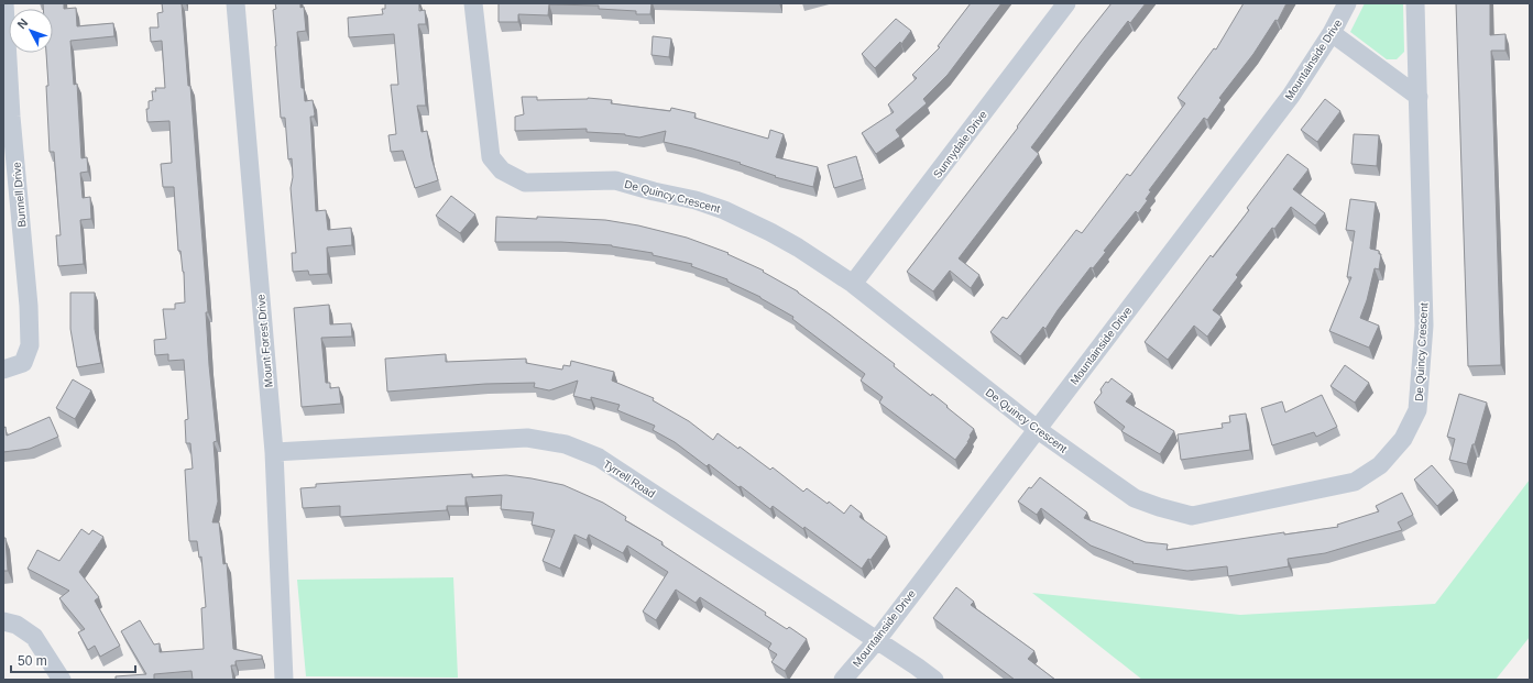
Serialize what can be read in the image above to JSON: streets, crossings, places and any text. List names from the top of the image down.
{
  "streets": {
    "street": [
      "Mountainside Drive",
      "Sunnydale Drive",
      "Bunnell Drive",
      "De Quincy Crescent",
      "Mount Forest Drive",
      "Tyrrell Road"
    ]
  },
  "crossings": [
    ["Mountainside Drive", "De Quincy Crescent"],
    ["Mountainside Drive", "Tyrrell Road"],
    ["Sunnydale Drive", "De Quincy Crescent"],
    ["Mount Forest Drive", "Tyrrell Road"]
  ],
  "scale_bar": "50 m",
  "north": "top left"
}
